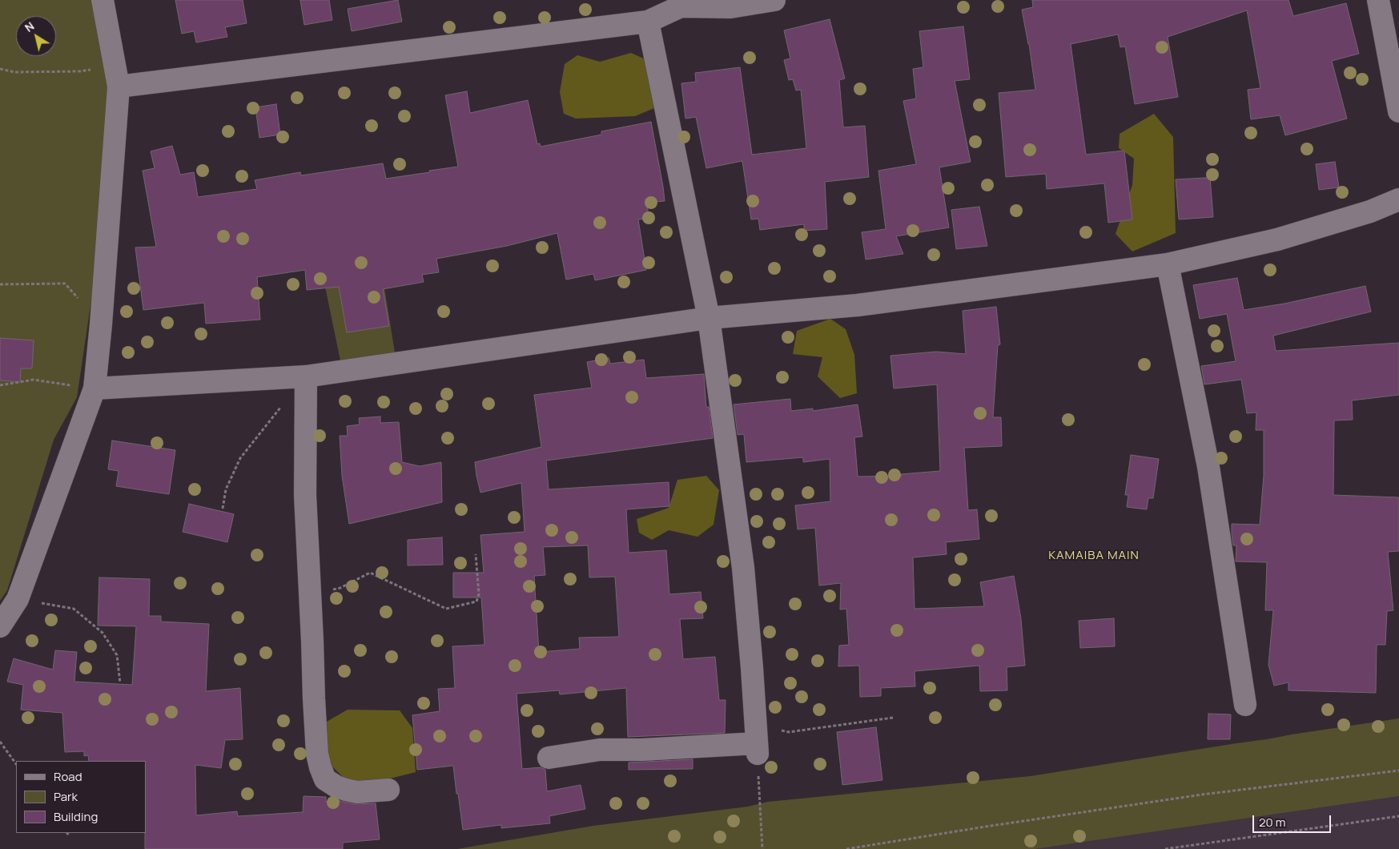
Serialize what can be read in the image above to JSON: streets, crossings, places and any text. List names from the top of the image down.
{
  "districts": ["KAMAIBA MAIN"],
  "legend": ["Road", "Park", "Building"],
  "scale_bar": "20 m",
  "north": "top left"
}
